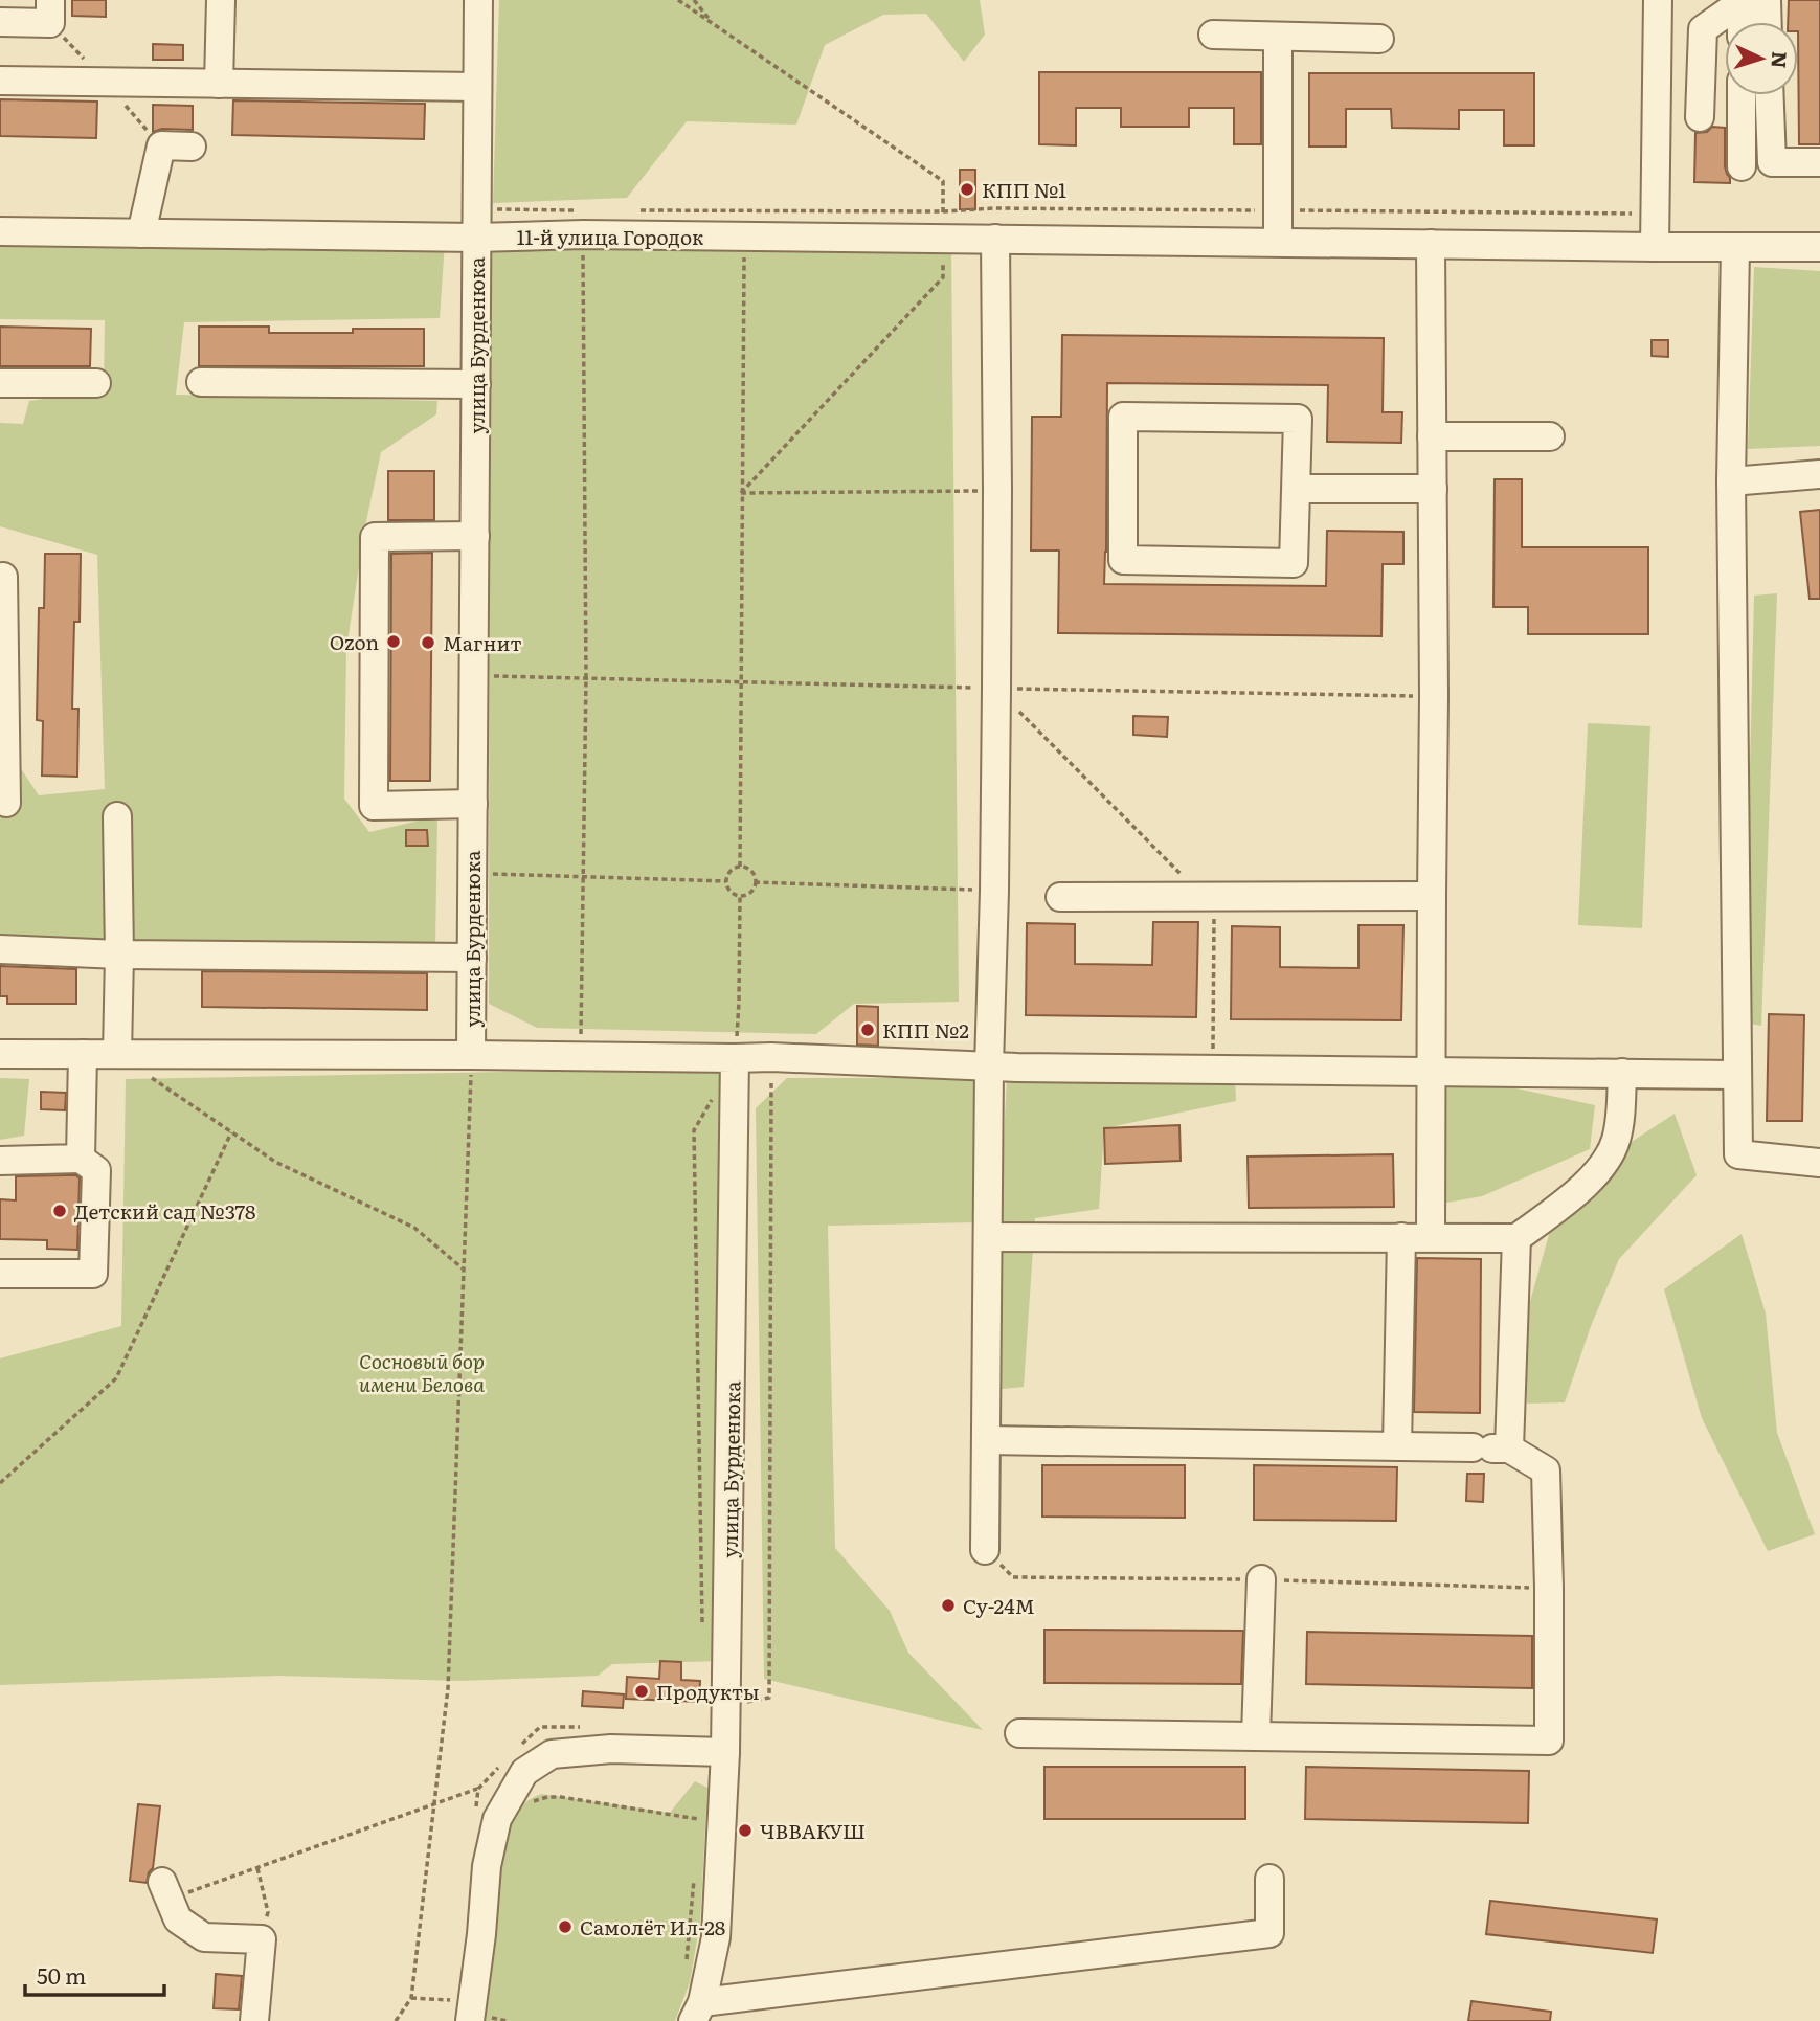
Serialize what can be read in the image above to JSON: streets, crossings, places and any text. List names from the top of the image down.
{
  "streets": {
    "street": ["11-й улица Городок", "улица Бурденюка"]
  },
  "crossings": [
    ["11-й улица Городок", "улица Бурденюка"]
  ],
  "parks": ["Сосновый бор имени Белова"],
  "places": [
    "КПП №1",
    "Ozon",
    "Магнит",
    "КПП №2",
    "Детский сад №378",
    "Су-24М",
    "Продукты",
    "ЧВВАКУШ",
    "Самолёт Ил-28"
  ],
  "scale_bar": "50 m",
  "north": "right"
}
